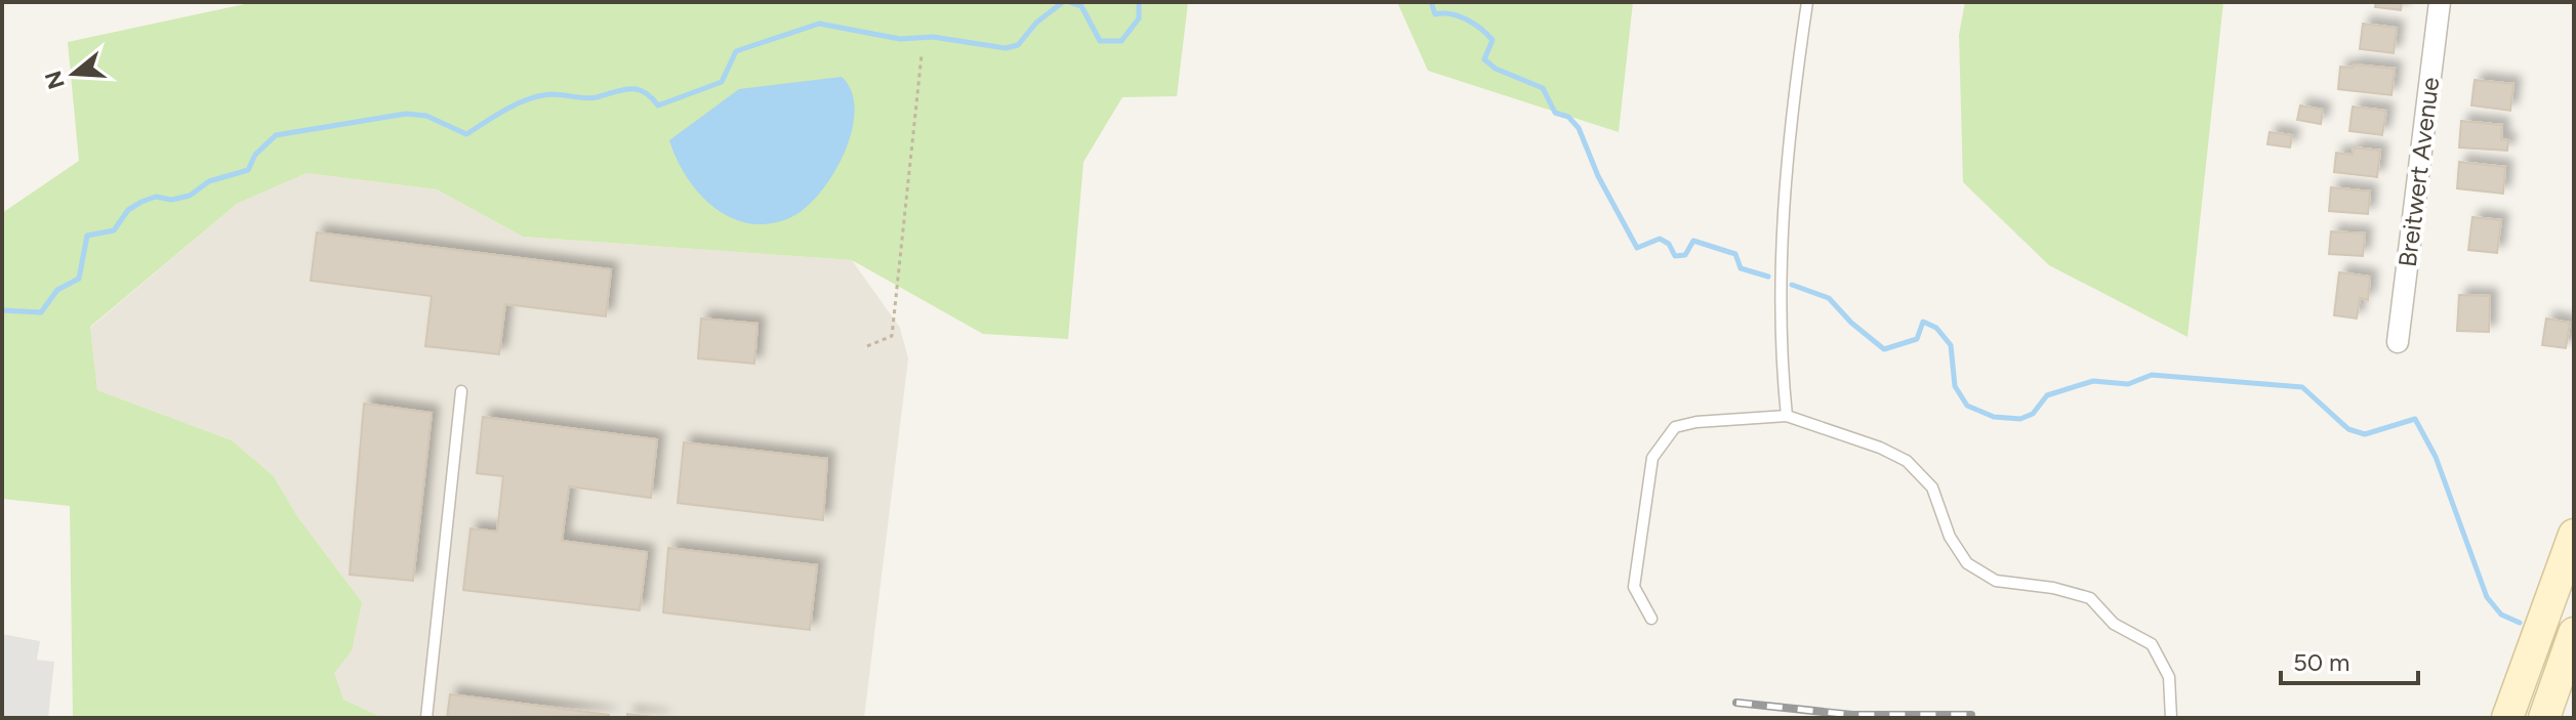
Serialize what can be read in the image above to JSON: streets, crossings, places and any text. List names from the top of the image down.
{
  "streets": {
    "street": ["Breitwert Avenue"]
  },
  "scale_bar": "50 m",
  "north": "left"
}
